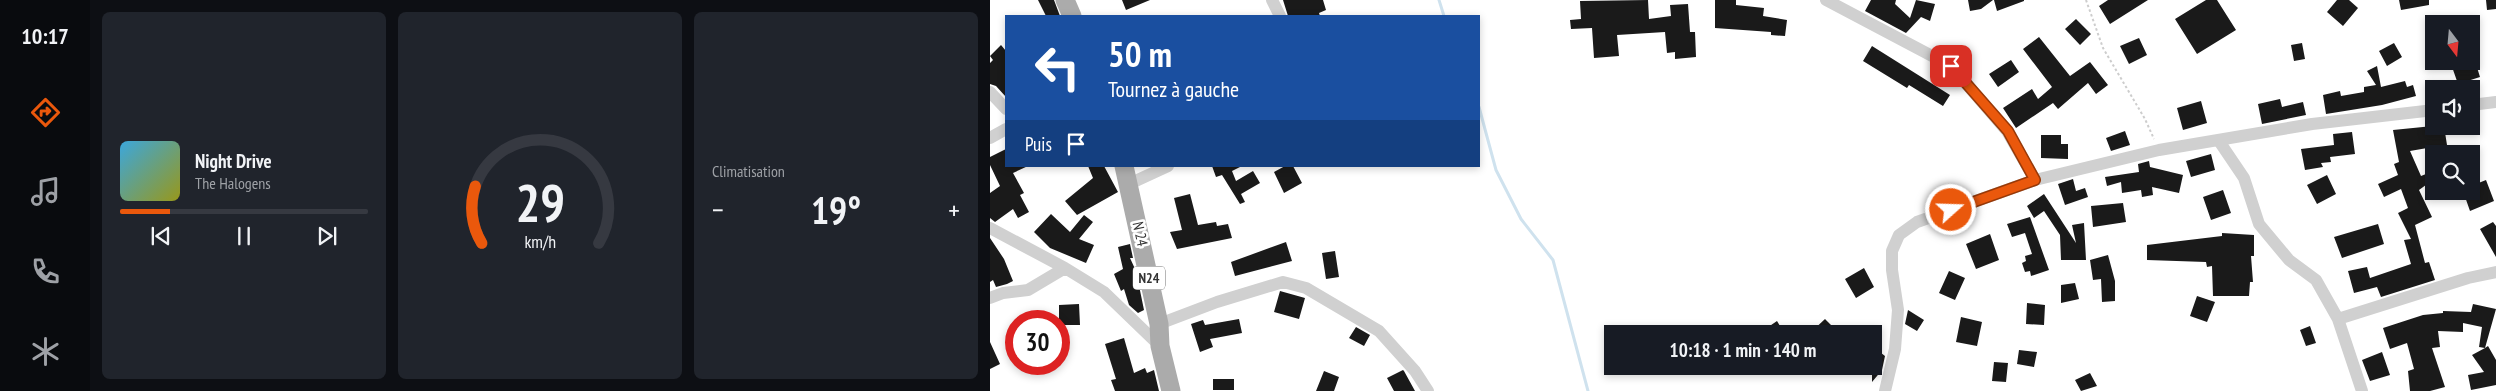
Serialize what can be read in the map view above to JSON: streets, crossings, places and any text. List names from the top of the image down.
{
  "streets": {
    "main road": ["N 24", "N24"]
  },
  "north": "bottom",
  "page": {
    "tabs": "10:17",
    "tile": "Climatisation",
    "turn": ["50 m", "Tournez à gauche"],
    "then": "Puis",
    "song": ["Night Drive", "The Halogens"],
    "heat": ["−", "19°", "+"],
    "limit": "30",
    "trip": "10:18 · 1 min · 140 m",
    "gauge": ["29", "km/h"]
  }
}
